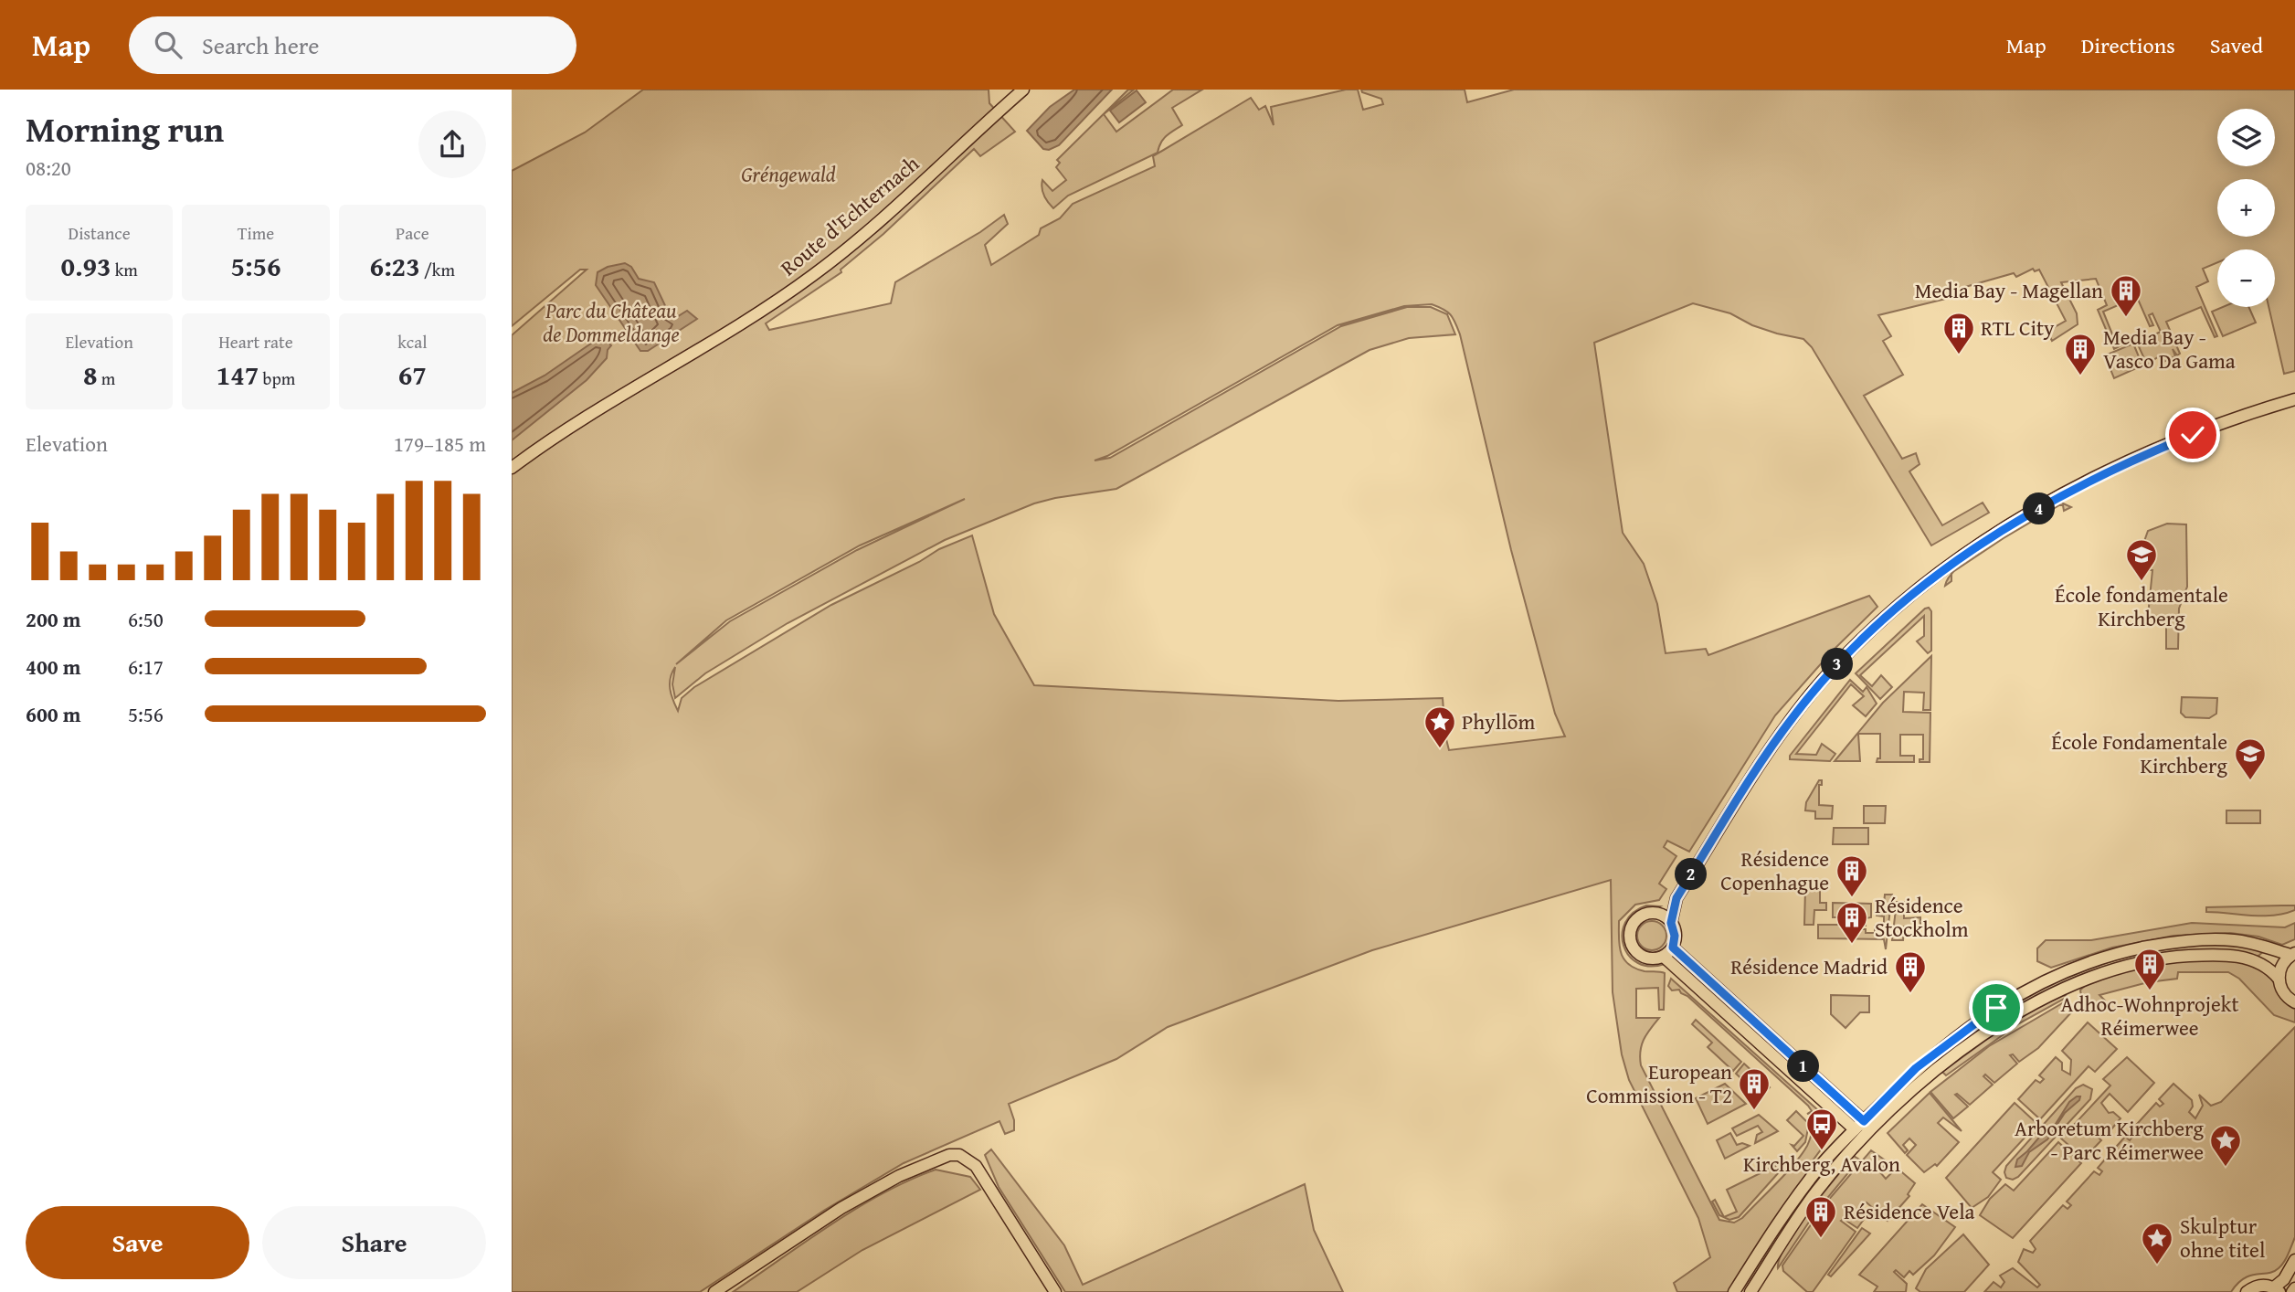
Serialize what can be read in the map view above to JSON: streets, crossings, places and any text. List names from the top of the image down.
{
  "streets": {
    "main road": ["Route d'Echternach"]
  },
  "parks": ["Gréngewald", "Parc du Château de Dommeldange"],
  "places": {
    "building": [
      "Media Bay - Magellan",
      "RTL City",
      "Media Bay - Vasco Da Gama",
      "Résidence Copenhague",
      "Résidence Stockholm",
      "Adhoc-Wohnprojekt Réimerwee",
      "Résidence Madrid",
      "European Commission - T2",
      "Résidence Vela"
    ],
    "school or university": ["École fondamentale Kirchberg", "École Fondamentale Kirchberg"],
    "place": ["Phyllōm", "Arboretum Kirchberg - Parc Réimerwee", "Skulptur ohne titel"],
    "bus stop": ["Kirchberg, Avalon"]
  },
  "page": {
    "header": "Map",
    "search": "Search here",
    "nav": ["Map", "Directions", "Saved"],
    "heading": ["Morning run", "08:20"],
    "map_buttons": ["+", "−"],
    "stats": [
      ["Distance", "0.93 km"],
      ["Time", "5:56"],
      ["Pace", "6:23 /km"],
      ["Elevation", "8 m"],
      ["Heart rate", "147 bpm"],
      ["kcal", "67"]
    ],
    "chart": ["Elevation", "179–185 m"],
    "pins": [
      "4",
      "3",
      "2",
      "1"
    ],
    "list": [
      {
        "name": "200 m",
        "note": "6:50"
      },
      {
        "name": "400 m",
        "note": "6:17"
      },
      {
        "name": "600 m",
        "note": "5:56"
      }
    ],
    "buttons": ["Save", "Share"]
  }
}
